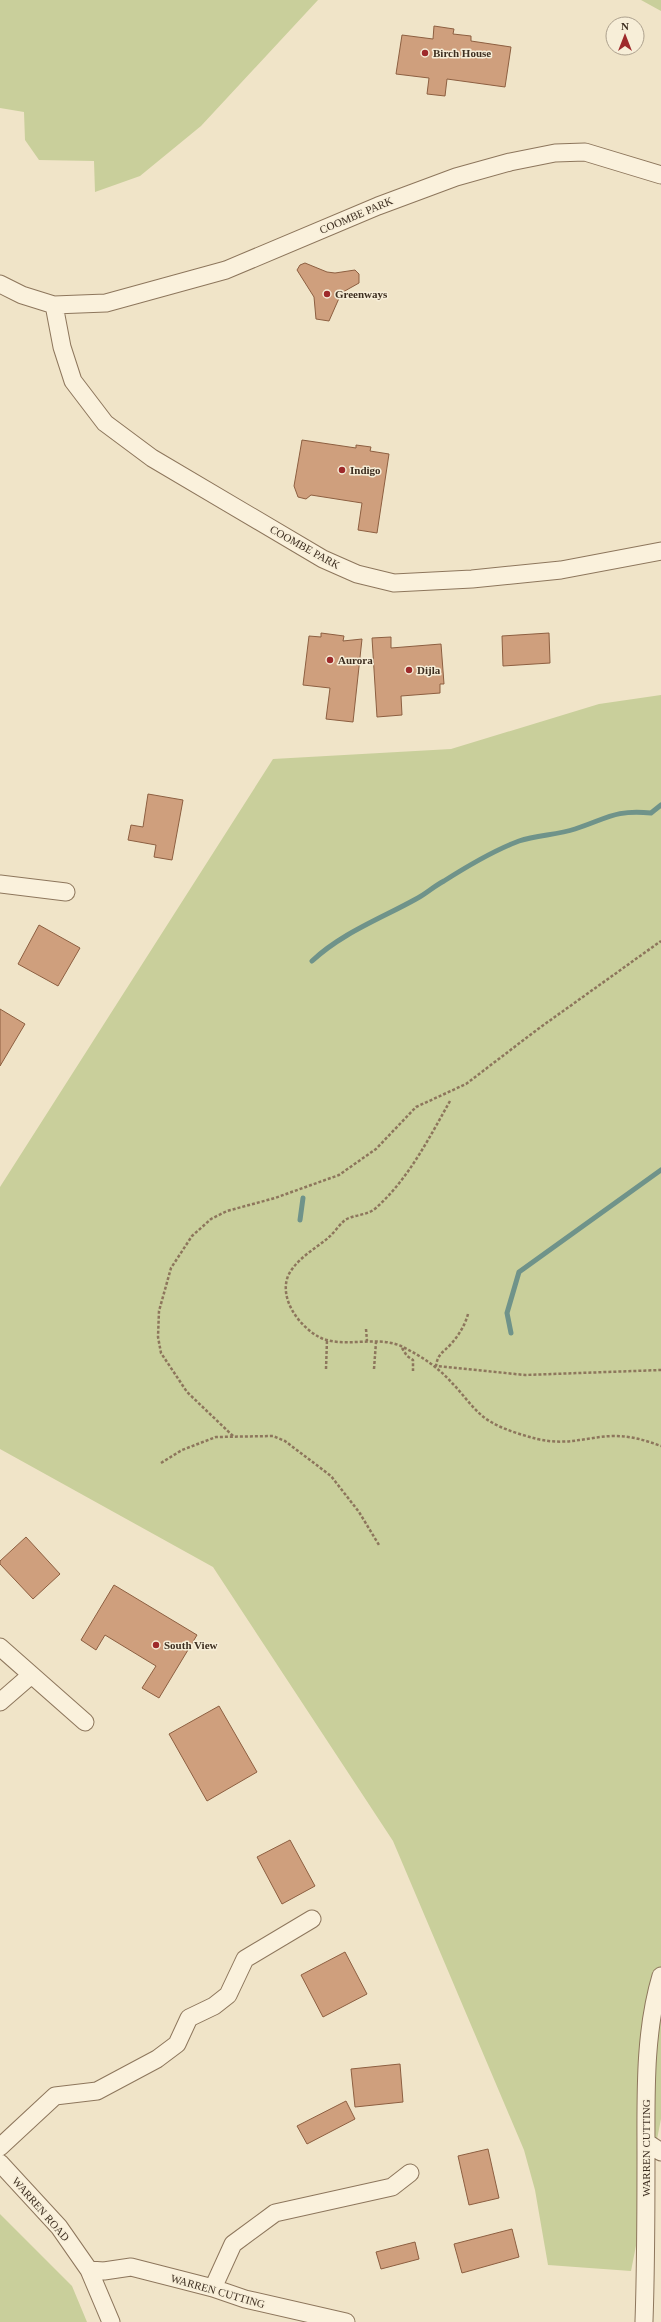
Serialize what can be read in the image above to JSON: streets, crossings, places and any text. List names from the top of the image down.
{
  "streets": {
    "street": ["COOMBE PARK", "WARREN CUTTING", "WARREN ROAD"]
  },
  "crossings": [
    ["WARREN CUTTING", "WARREN ROAD"]
  ],
  "places": [
    "Birch House",
    "Greenways",
    "Indigo",
    "Aurora",
    "Dijla",
    "South View"
  ],
  "north": "top"
}
